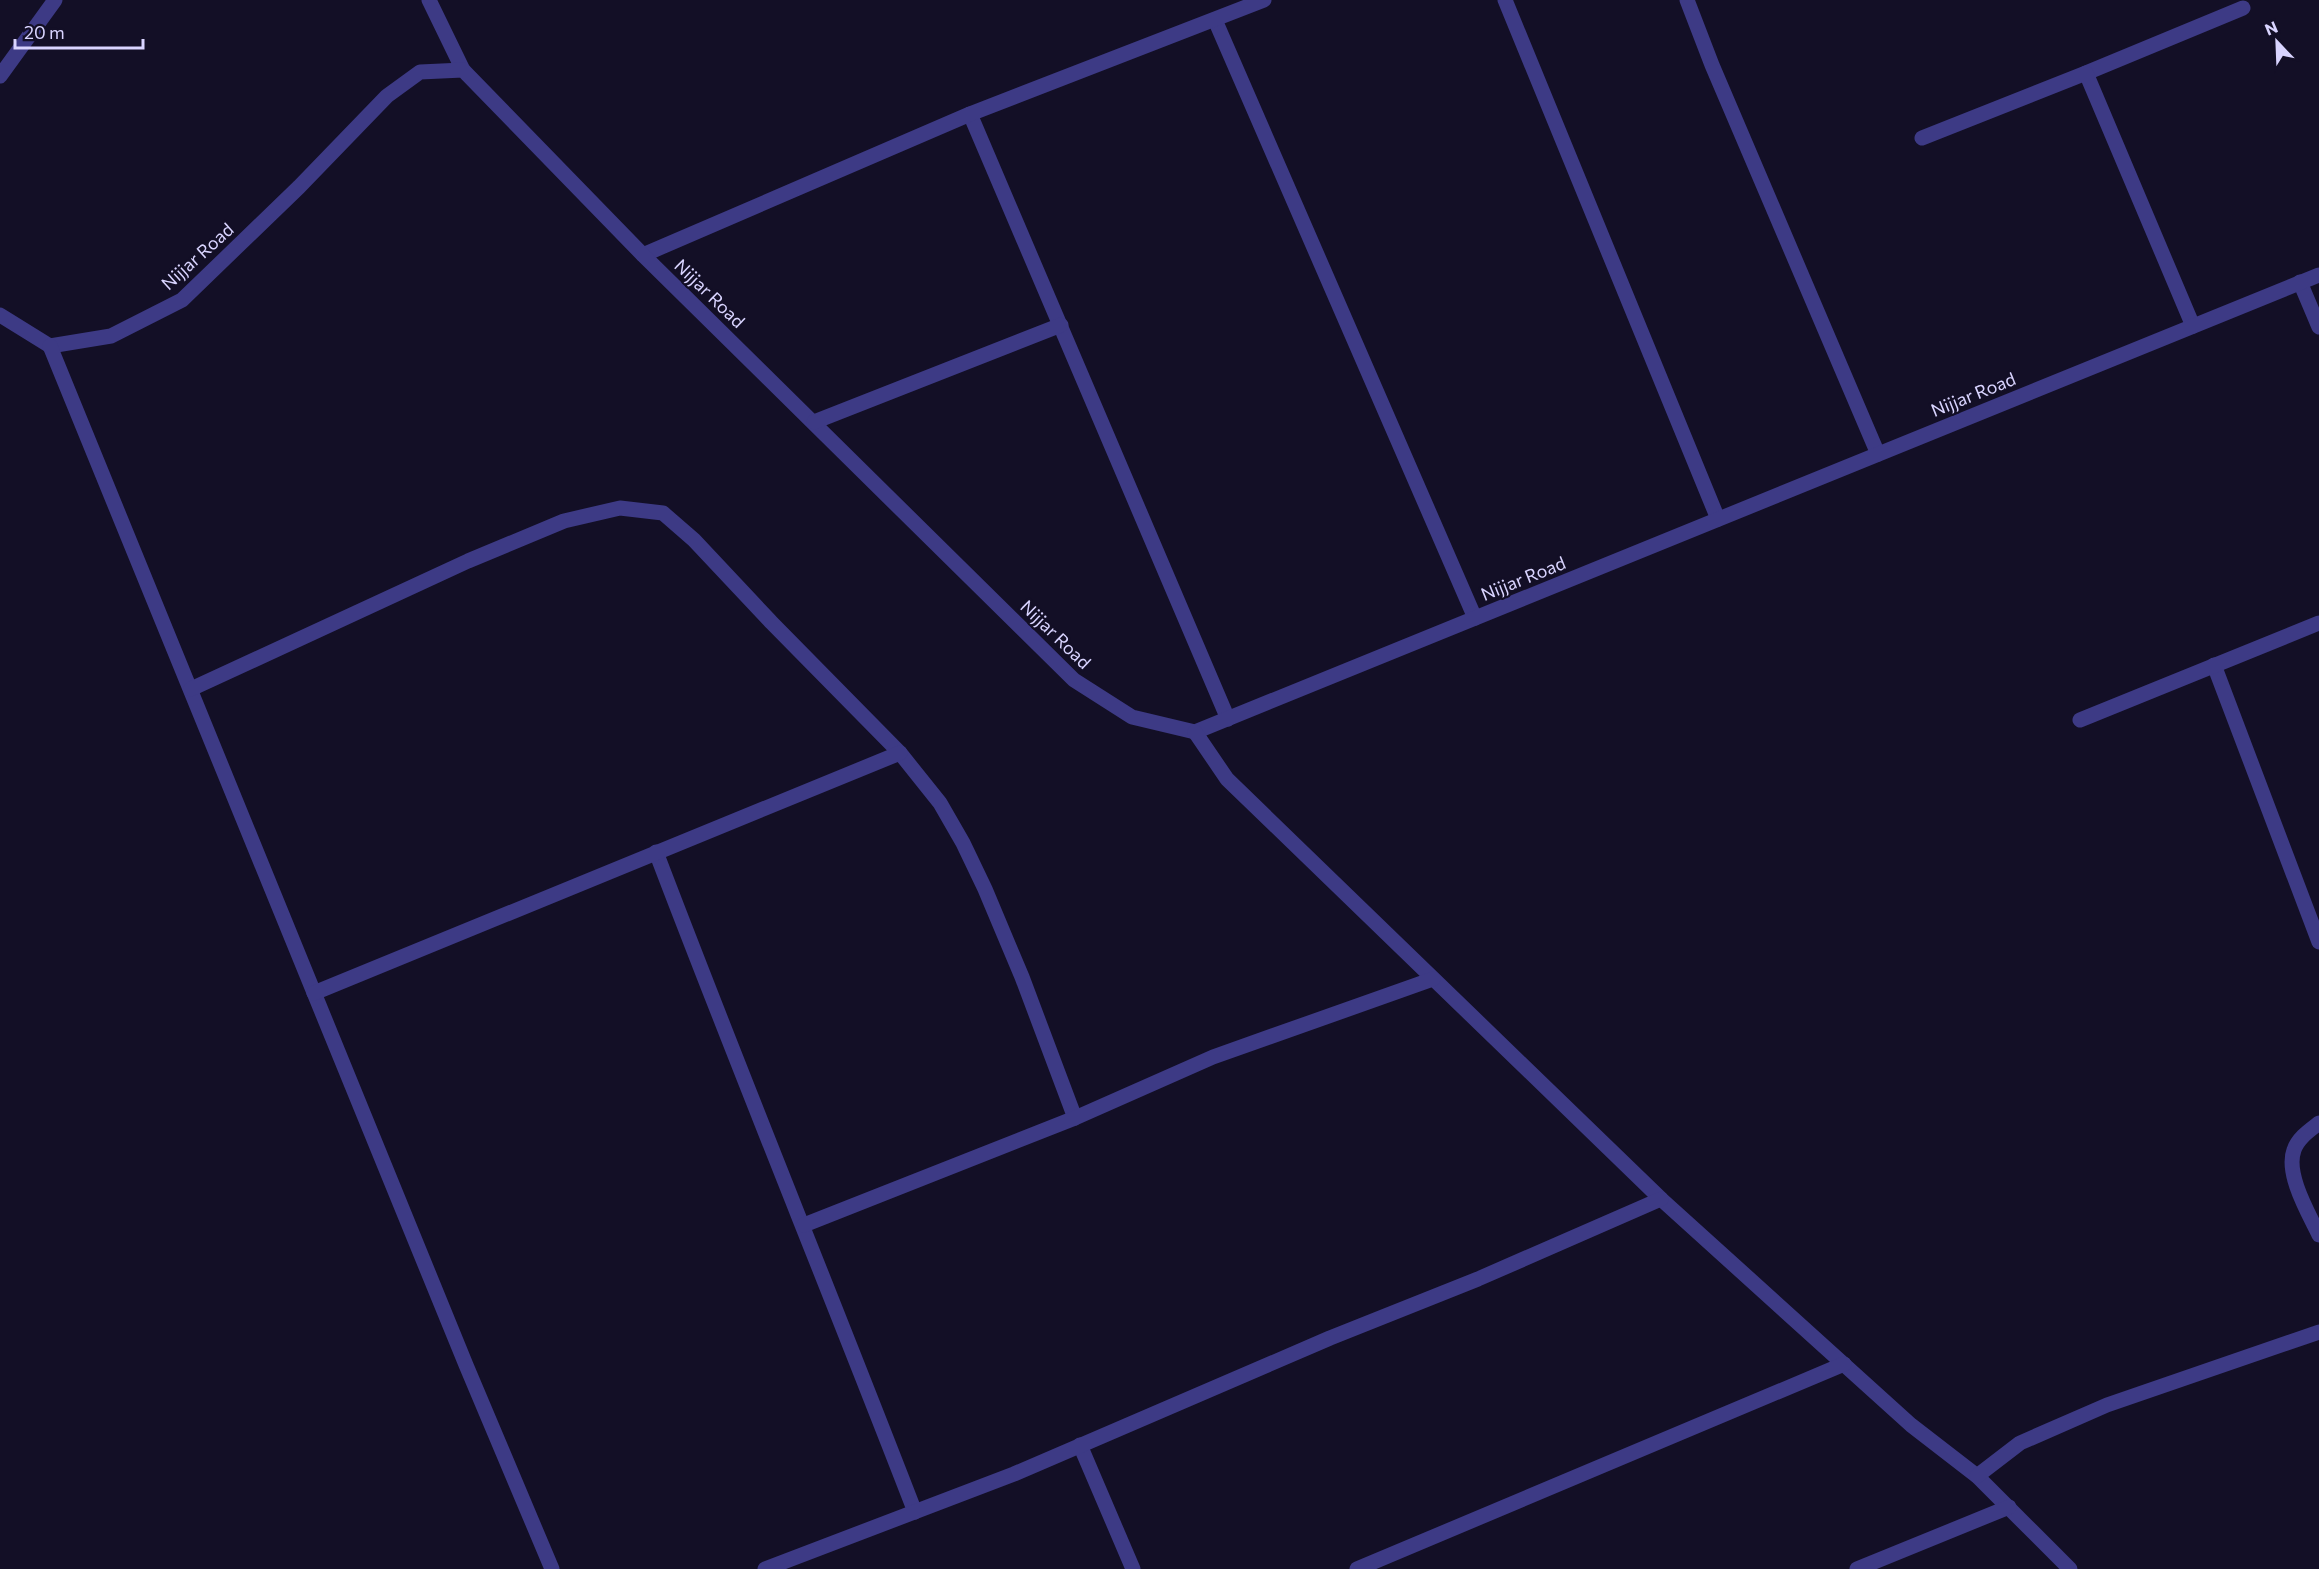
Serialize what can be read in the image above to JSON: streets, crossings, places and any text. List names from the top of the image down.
{
  "streets": {
    "street": ["Nijjar Road"]
  },
  "scale_bar": "20 m",
  "north": "top left"
}
